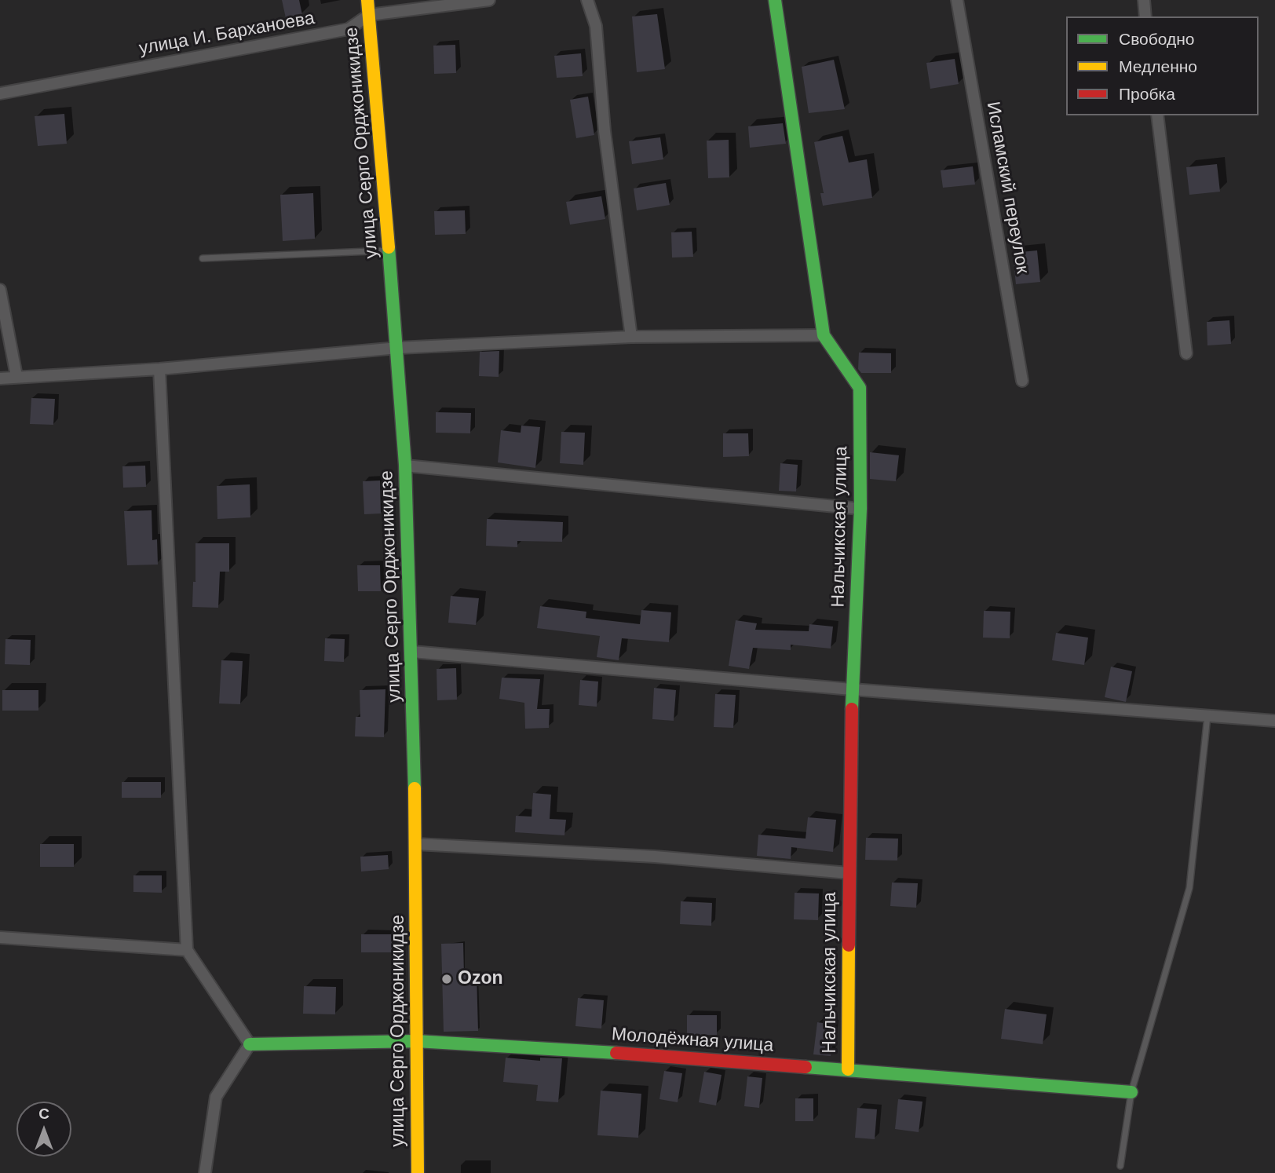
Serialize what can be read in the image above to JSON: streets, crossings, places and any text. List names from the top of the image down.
{
  "streets": {
    "street": [
      "улица И. Барханоева",
      "улица Серго Орджоникидзе",
      "Исламский переулок",
      "Нальчикская улица",
      "Молодёжная улица"
    ]
  },
  "crossings": [
    ["улица И. Барханоева", "улица Серго Орджоникидзе"],
    ["улица Серго Орджоникидзе", "Молодёжная улица"],
    ["Нальчикская улица", "Молодёжная улица"]
  ],
  "places": ["Ozon"],
  "legend": ["Свободно", "Медленно", "Пробка"],
  "north": "top"
}
